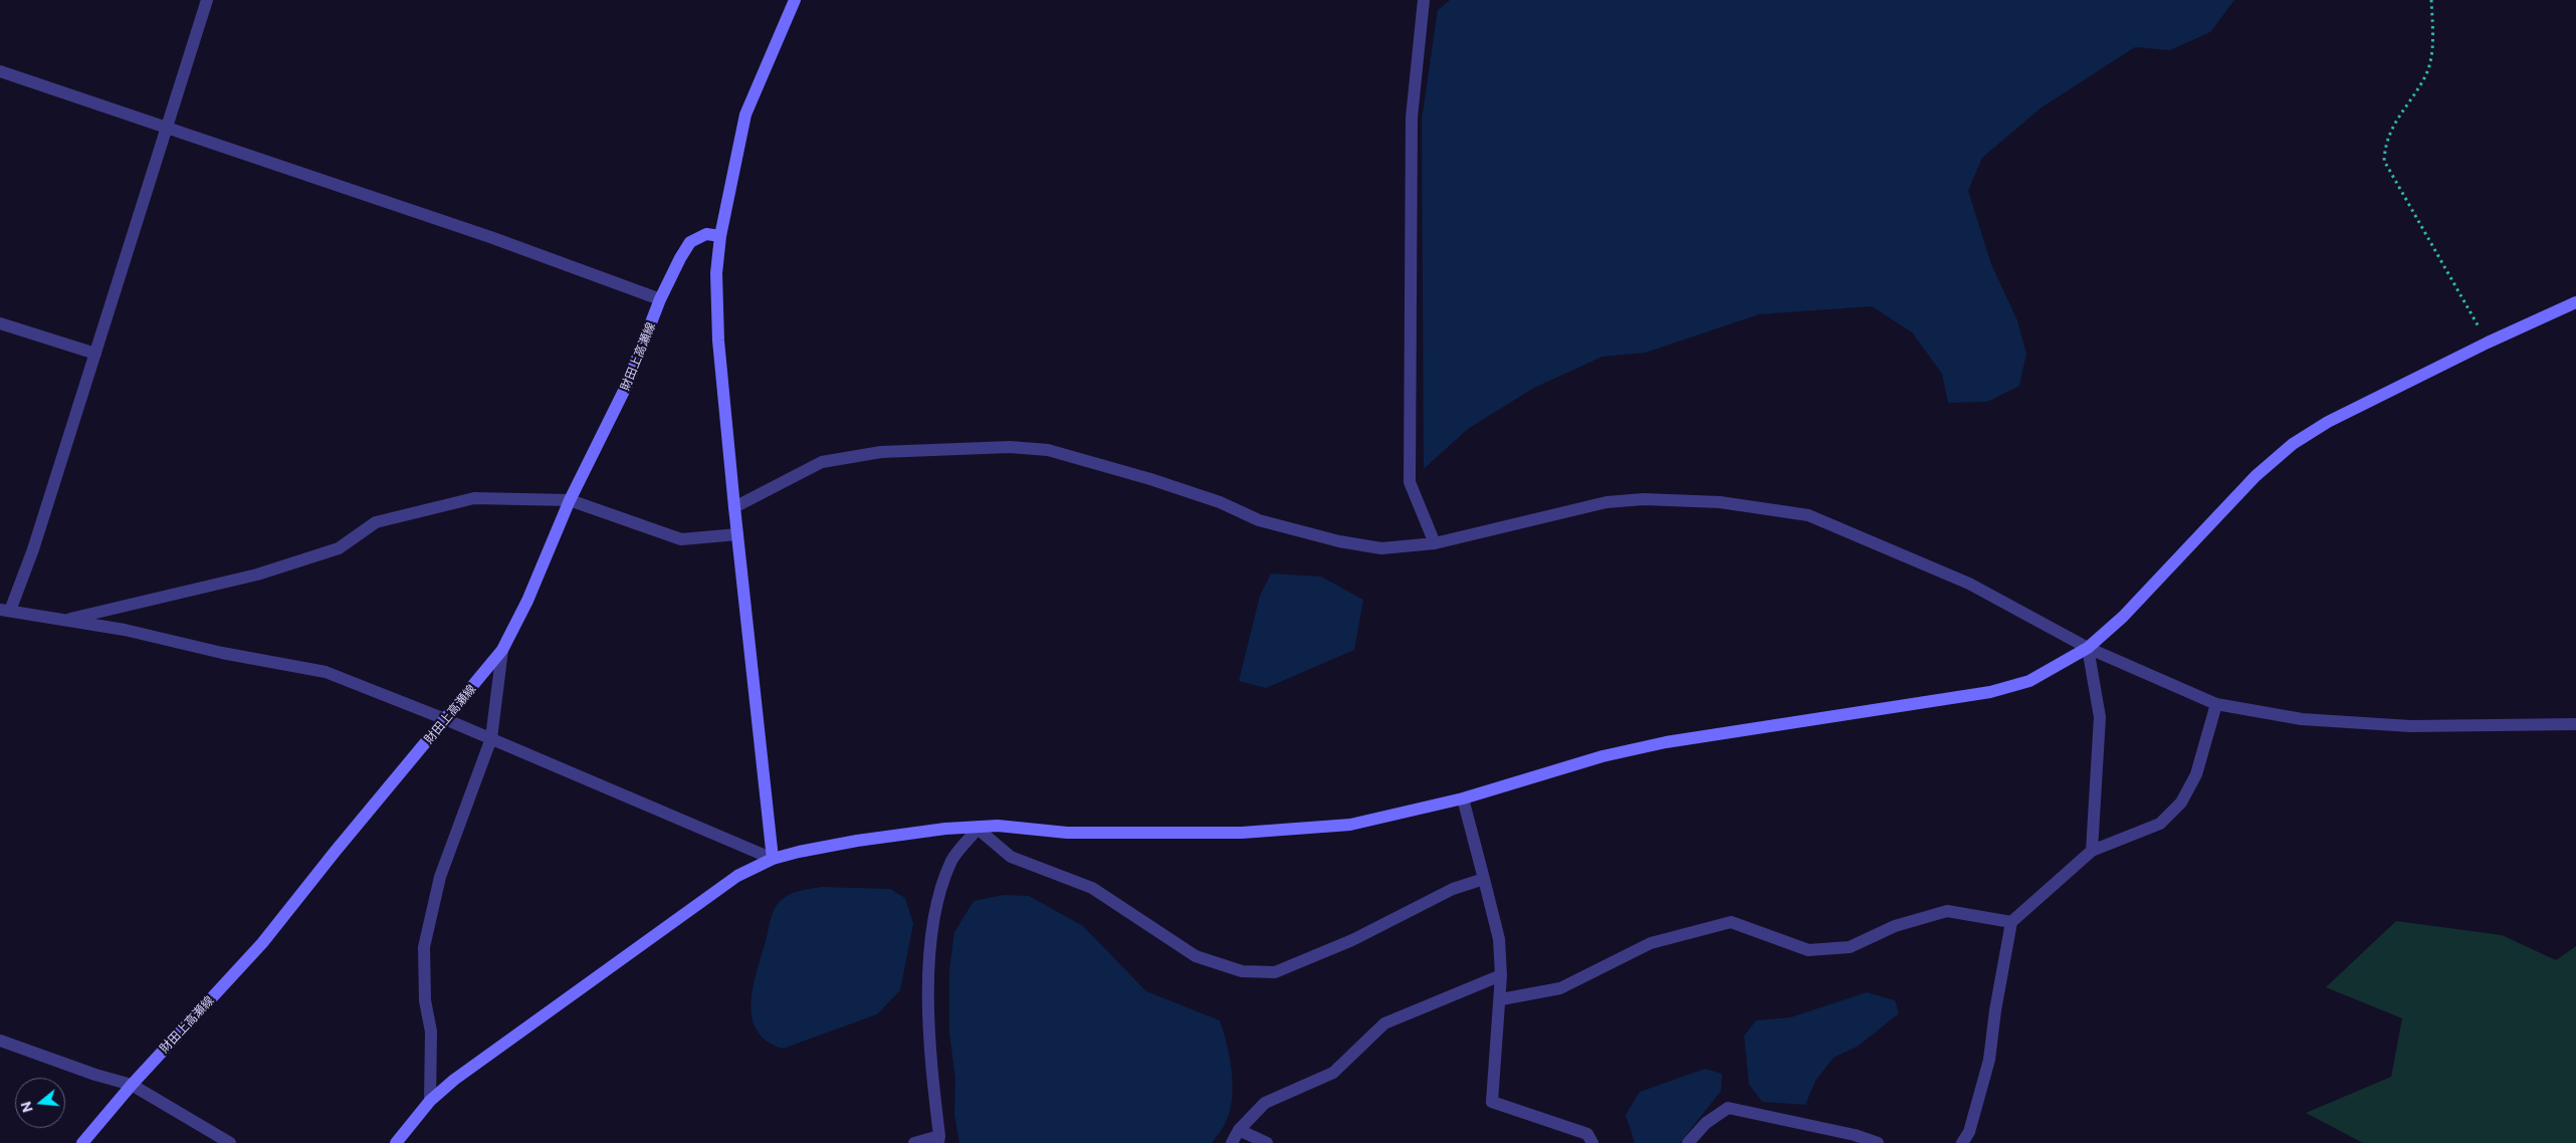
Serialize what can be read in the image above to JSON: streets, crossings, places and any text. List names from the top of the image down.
{
  "streets": {
    "street": ["財田上高瀬線"]
  },
  "north": "left"
}
